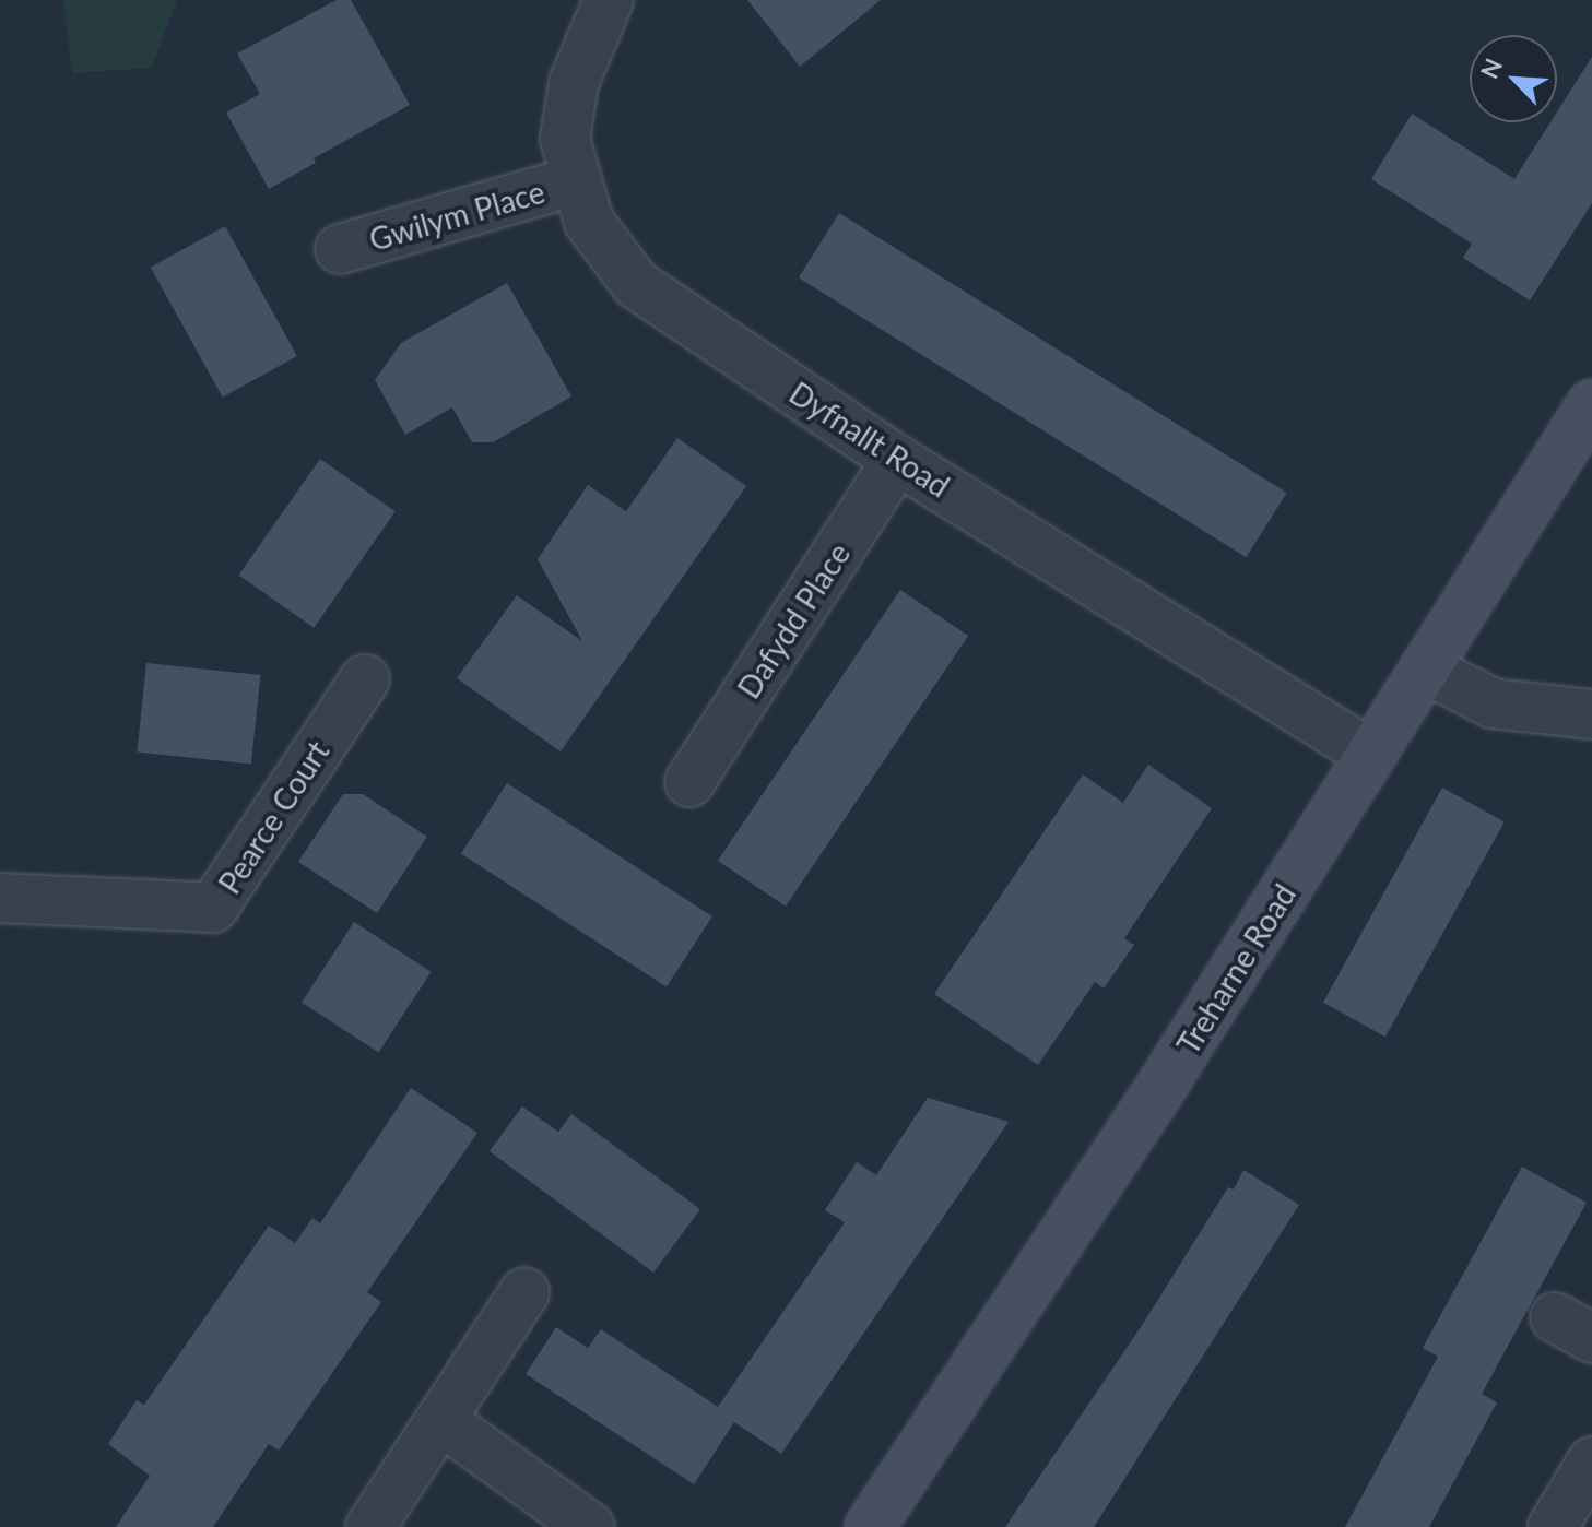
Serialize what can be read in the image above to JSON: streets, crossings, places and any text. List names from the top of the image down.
{
  "streets": {
    "street": [
      "Gwilym Place",
      "Dyfnallt Road",
      "Dafydd Place",
      "Pearce Court",
      "Treharne Road"
    ]
  },
  "crossings": [
    ["Gwilym Place", "Dyfnallt Road"],
    ["Dyfnallt Road", "Dafydd Place"],
    ["Dyfnallt Road", "Treharne Road"]
  ],
  "north": "top left"
}
